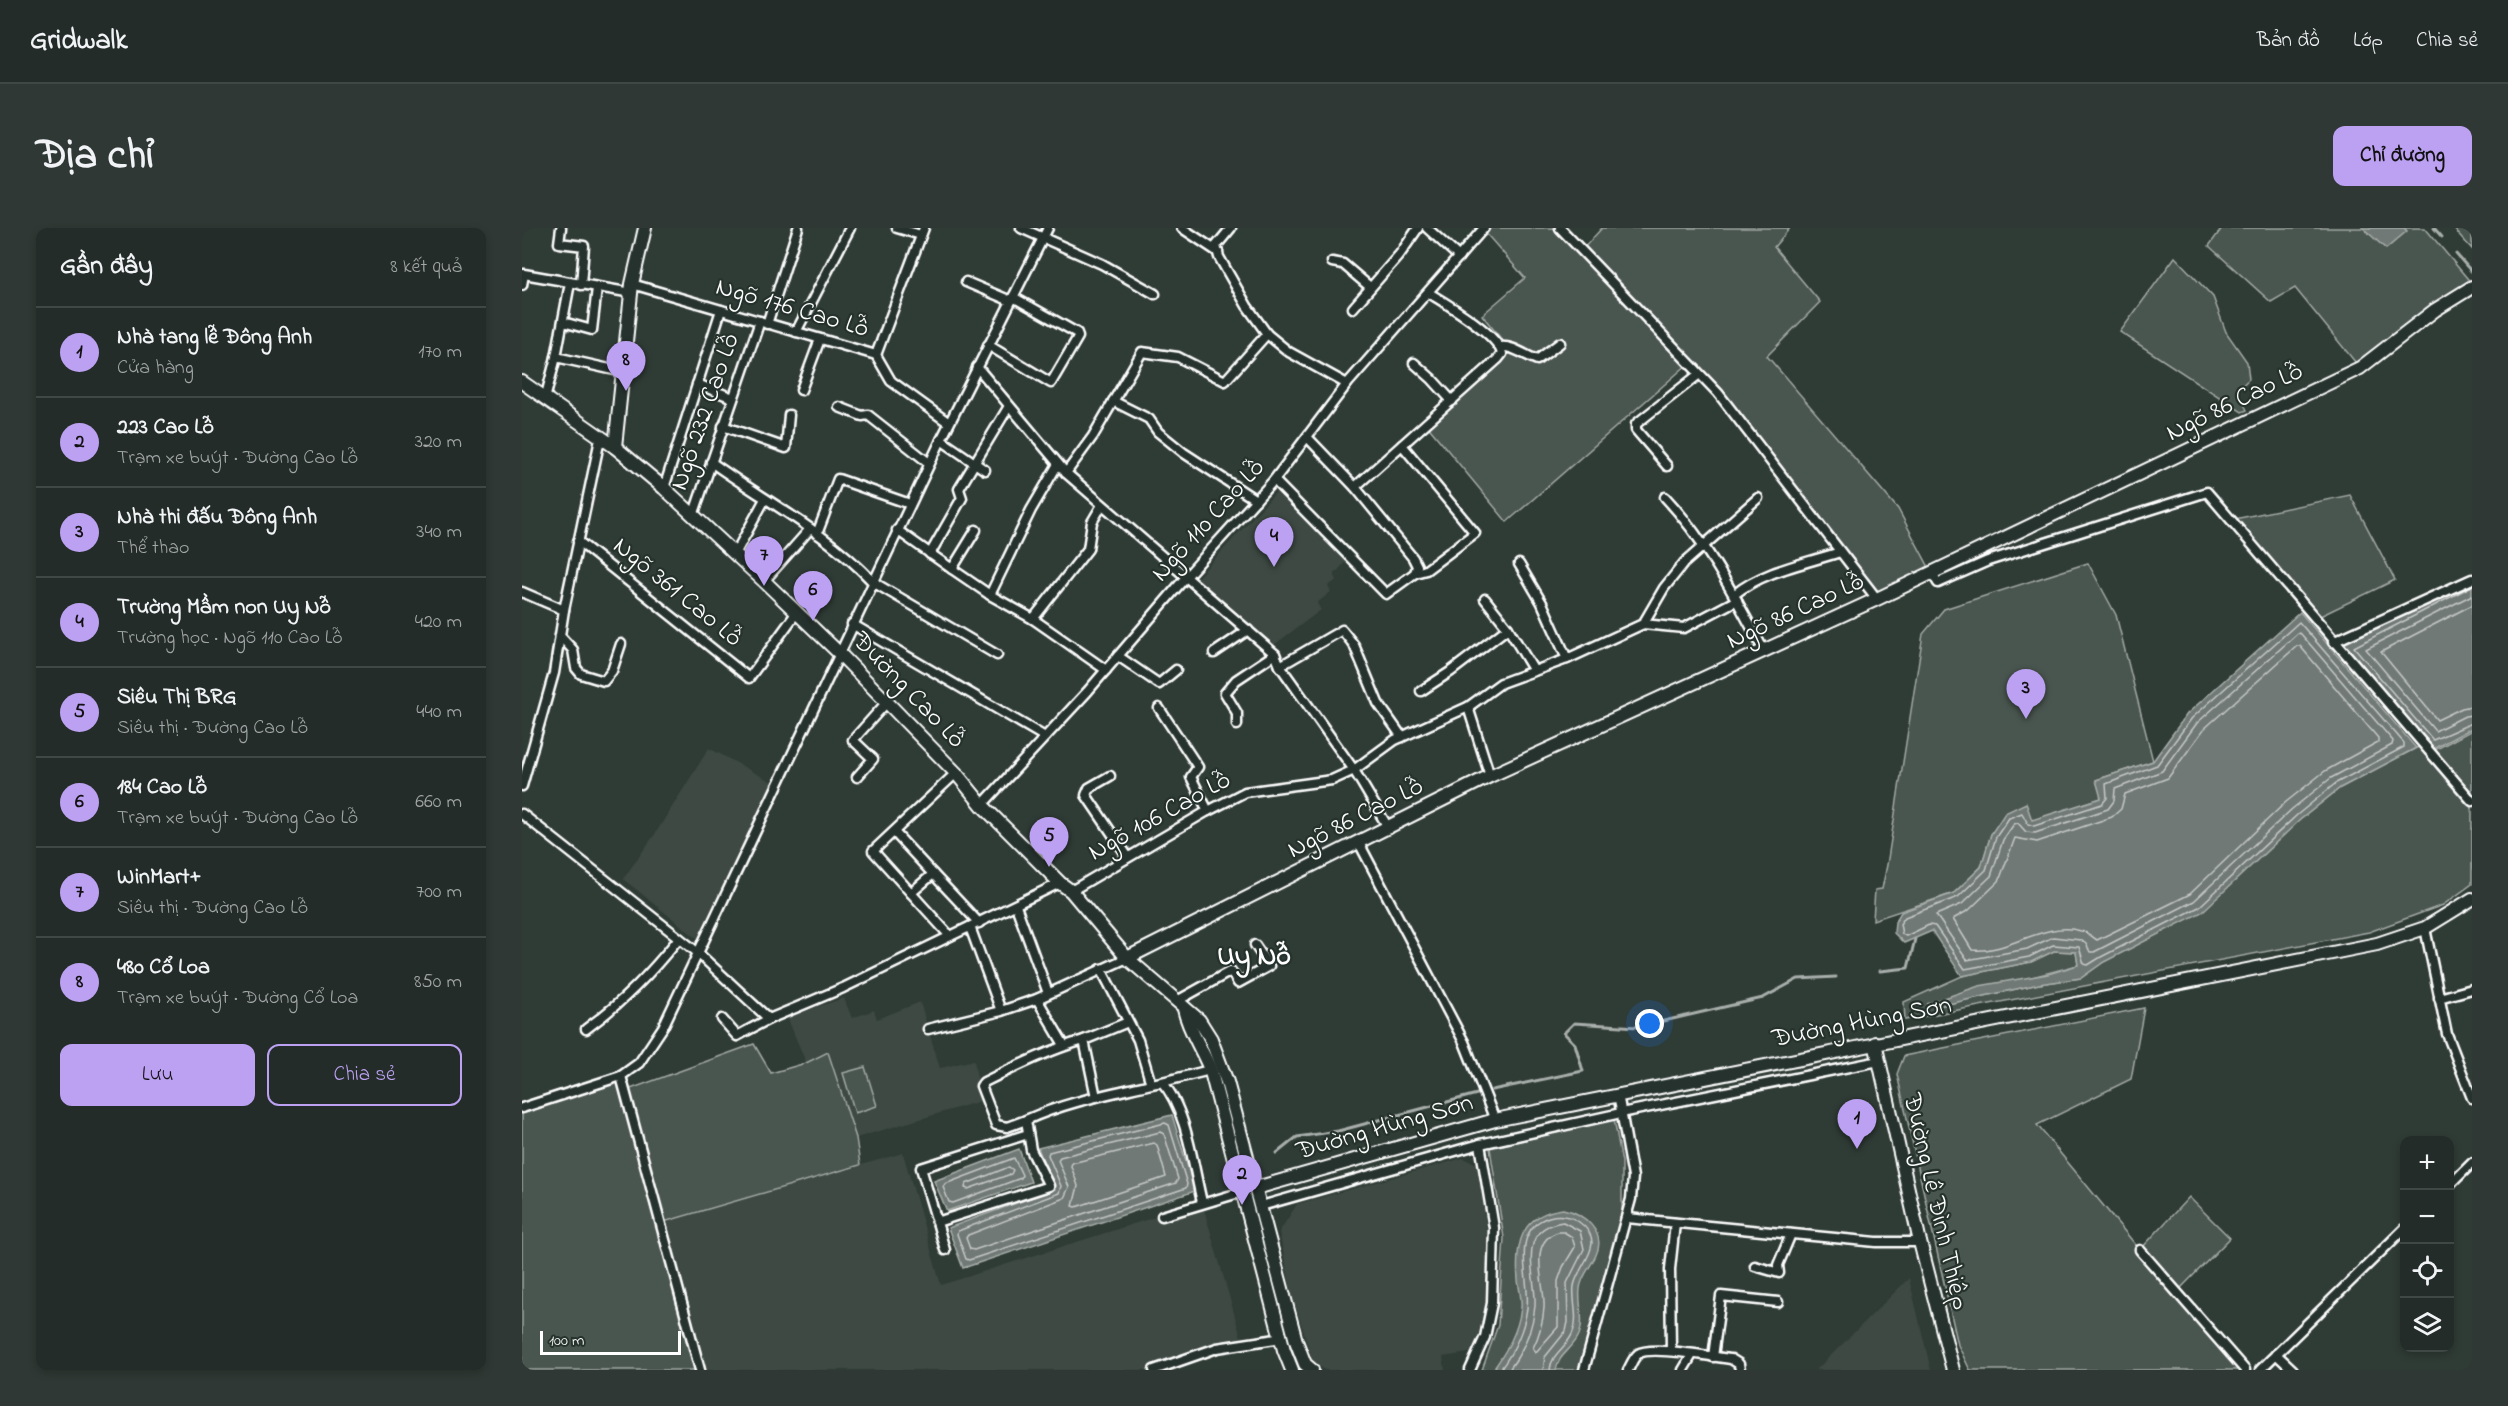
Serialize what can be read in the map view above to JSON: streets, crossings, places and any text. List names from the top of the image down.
{
  "streets": {
    "street": [
      "Ngõ 176 Cao Lỗ",
      "Ngõ 86 Cao Lỗ",
      "Ngõ 232 Cao Lỗ",
      "Ngõ 110 Cao Lỗ",
      "Ngõ 361 Cao Lỗ",
      "Đường Cao Lỗ",
      "Ngõ 106 Cao Lỗ",
      "Đường Hùng Sơn",
      "Đường Lê Đình Thiệp"
    ]
  },
  "crossings": [
    ["Ngõ 176 Cao Lỗ", "Ngõ 232 Cao Lỗ"],
    ["Ngõ 86 Cao Lỗ", "Đường Cao Lỗ"],
    ["Ngõ 232 Cao Lỗ", "Đường Cao Lỗ"],
    ["Ngõ 110 Cao Lỗ", "Đường Cao Lỗ"],
    ["Ngõ 361 Cao Lỗ", "Đường Cao Lỗ"],
    ["Đường Cao Lỗ", "Ngõ 106 Cao Lỗ"],
    ["Đường Cao Lỗ", "Đường Hùng Sơn"],
    ["Đường Hùng Sơn", "Đường Lê Đình Thiệp"]
  ],
  "districts": ["Uy Nỗ"],
  "scale_bar": "100 m",
  "page": {
    "header": "Gridwalk",
    "nav": ["Bản đồ", "Lớp", "Chia sẻ"],
    "title": "Địa chỉ",
    "buttons": [
      "Chỉ đường",
      ["Lưu", "Chia sẻ"]
    ],
    "heading": ["Gần đây", "8 kết quả"],
    "list": [
      {
        "mark": "1",
        "name": "Nhà tang lễ Đông Anh",
        "note": "Cửa hàng",
        "value": "170 m"
      },
      {
        "mark": "2",
        "name": "223 Cao Lỗ",
        "note": "Trạm xe buýt · Đường Cao Lỗ",
        "value": "320 m"
      },
      {
        "mark": "3",
        "name": "Nhà thi đấu Đông Anh",
        "note": "Thể thao",
        "value": "340 m"
      },
      {
        "mark": "4",
        "name": "Trường Mầm non Uy Nỗ",
        "note": "Trường học · Ngõ 110 Cao Lỗ",
        "value": "420 m"
      },
      {
        "mark": "5",
        "name": "Siêu Thị BRG",
        "note": "Siêu thị · Đường Cao Lỗ",
        "value": "440 m"
      },
      {
        "mark": "6",
        "name": "184 Cao Lỗ",
        "note": "Trạm xe buýt · Đường Cao Lỗ",
        "value": "660 m"
      },
      {
        "mark": "7",
        "name": "WinMart+",
        "note": "Siêu thị · Đường Cao Lỗ",
        "value": "700 m"
      },
      {
        "mark": "8",
        "name": "480 Cổ Loa",
        "note": "Trạm xe buýt · Đường Cổ Loa",
        "value": "850 m"
      }
    ],
    "pins": [
      "8",
      "4",
      "7",
      "6",
      "3",
      "5",
      "1",
      "2"
    ],
    "map_buttons": ["+", "−"],
    "scale": "100 m"
  }
}
